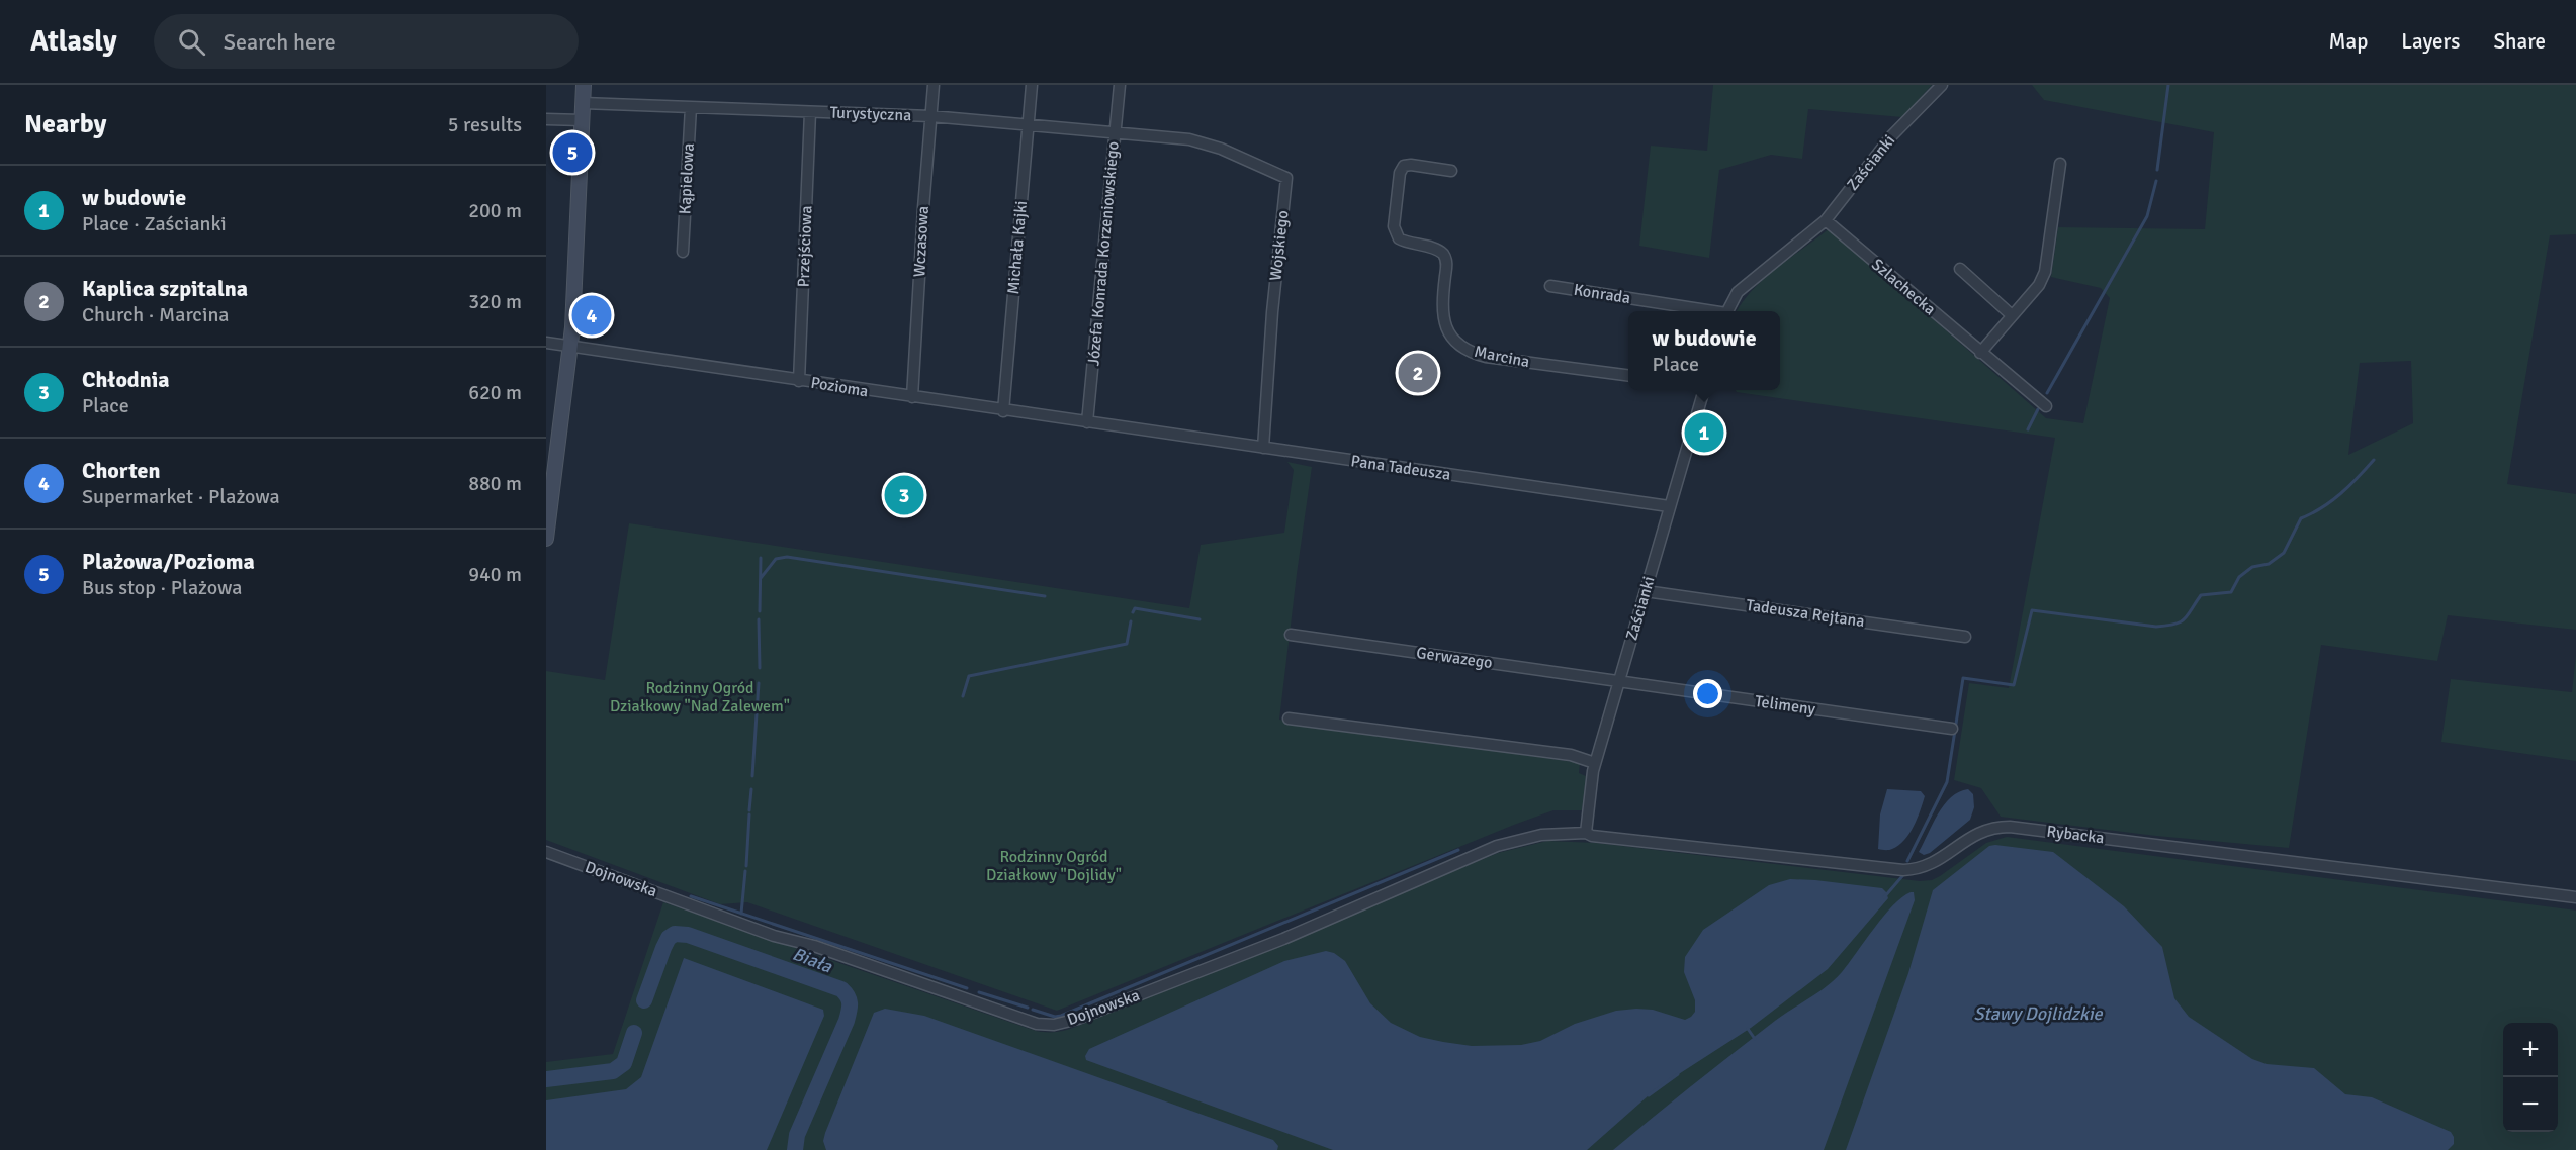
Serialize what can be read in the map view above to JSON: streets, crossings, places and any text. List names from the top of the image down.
{
  "streets": {
    "street": [
      "Turystyczna",
      "Zaścianki",
      "Kąpielowa",
      "Wczasowa",
      "Wojskiego",
      "Przejściowa",
      "Michała Kajki",
      "Józefa Konrada Korzeniowskiego",
      "Szlachecka",
      "Konrada",
      "Marcina",
      "Pozioma",
      "Pana Tadeusza",
      "Tadeusza Rejtana",
      "Gerwazego",
      "Telimeny",
      "Rybacka",
      "Dojnowska"
    ]
  },
  "crossings": [
    ["Turystyczna", "Kąpielowa"],
    ["Turystyczna", "Wczasowa"],
    ["Turystyczna", "Wojskiego"],
    ["Turystyczna", "Przejściowa"],
    ["Turystyczna", "Michała Kajki"],
    ["Turystyczna", "Józefa Konrada Korzeniowskiego"],
    ["Zaścianki", "Szlachecka"],
    ["Zaścianki", "Pana Tadeusza"],
    ["Zaścianki", "Tadeusza Rejtana"],
    ["Zaścianki", "Gerwazego"],
    ["Zaścianki", "Telimeny"],
    ["Zaścianki", "Rybacka"],
    ["Zaścianki", "Dojnowska"],
    ["Wczasowa", "Pozioma"],
    ["Wojskiego", "Pana Tadeusza"],
    ["Przejściowa", "Pozioma"],
    ["Michała Kajki", "Pozioma"],
    ["Józefa Konrada Korzeniowskiego", "Pozioma"],
    ["Pozioma", "Pana Tadeusza"],
    ["Gerwazego", "Telimeny"],
    ["Rybacka", "Dojnowska"]
  ],
  "water": ["Biała", "Stawy Dojlidzkie"],
  "parks": ["Rodzinny Ogród Działkowy \"Nad Zalewem\"", "Rodzinny Ogród Działkowy \"Dojlidy\""],
  "page": {
    "header": "Atlasly",
    "search": "Search here",
    "nav": ["Map", "Layers", "Share"],
    "heading": ["Nearby", "5 results"],
    "pins": [
      "5",
      "4",
      "2",
      "1",
      "3"
    ],
    "list": [
      {
        "mark": "1",
        "name": "w budowie",
        "note": "Place · Zaścianki",
        "value": "200 m"
      },
      {
        "mark": "2",
        "name": "Kaplica szpitalna",
        "note": "Church · Marcina",
        "value": "320 m"
      },
      {
        "mark": "3",
        "name": "Chłodnia",
        "note": "Place",
        "value": "620 m"
      },
      {
        "mark": "4",
        "name": "Chorten",
        "note": "Supermarket · Plażowa",
        "value": "880 m"
      },
      {
        "mark": "5",
        "name": "Plażowa/Pozioma",
        "note": "Bus stop · Plażowa",
        "value": "940 m"
      }
    ],
    "popup": ["w budowie", "Place"],
    "map_buttons": ["+", "−"]
  }
}
